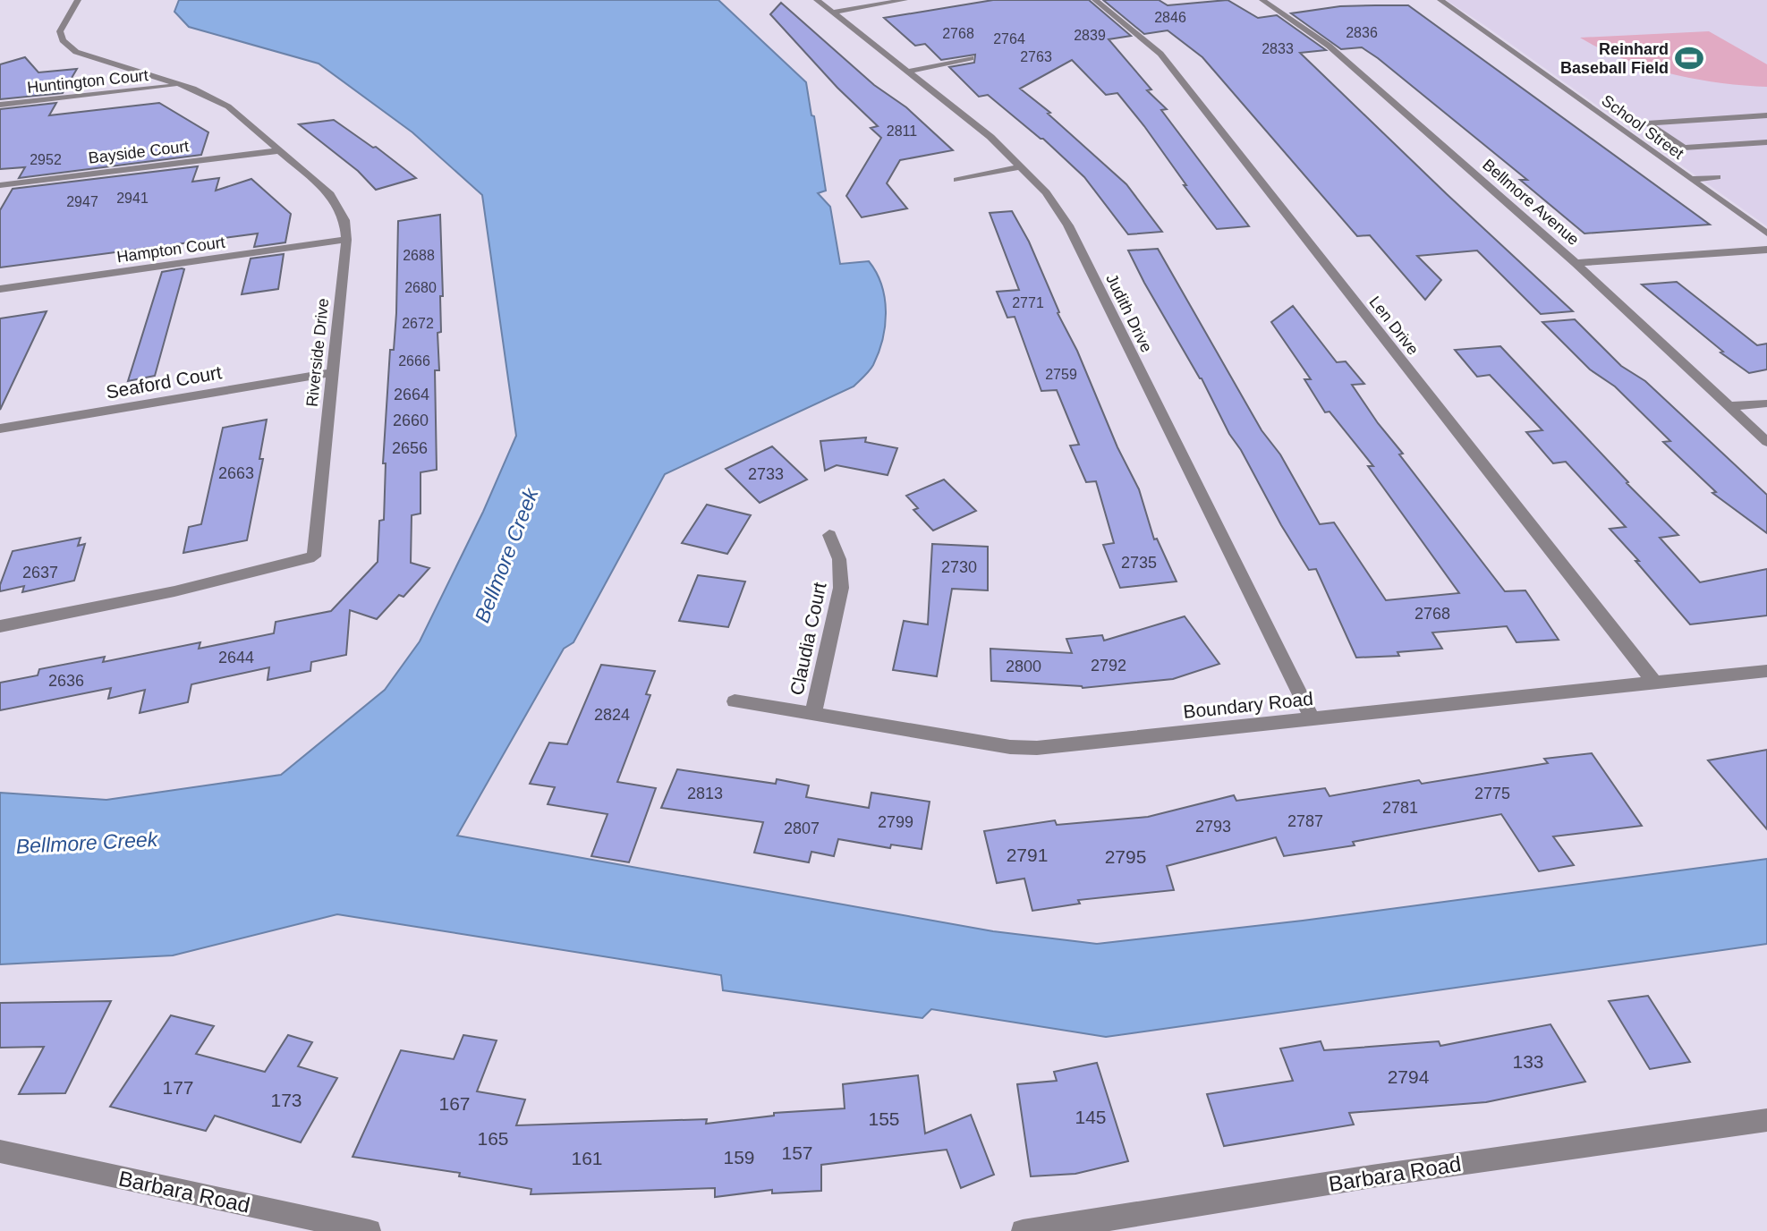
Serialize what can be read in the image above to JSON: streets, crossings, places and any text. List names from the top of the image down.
{
  "streets": {
    "street": [
      "Huntington Court",
      "School Street",
      "Bayside Court",
      "Bellmore Avenue",
      "Hampton Court",
      "Judith Drive",
      "Len Drive",
      "Riverside Drive",
      "Seaford Court",
      "Claudia Court",
      "Boundary Road",
      "Barbara Road"
    ]
  },
  "crossings": [
    ["Huntington Court", "Riverside Drive"],
    ["Bayside Court", "Riverside Drive"],
    ["Hampton Court", "Riverside Drive"],
    ["Judith Drive", "Boundary Road"],
    ["Len Drive", "Boundary Road"],
    ["Riverside Drive", "Seaford Court"],
    ["Claudia Court", "Boundary Road"]
  ],
  "water": ["Bellmore Creek"],
  "places": {
    "sports": ["Reinhard Baseball Field"]
  },
  "house_numbers": [
    "2846",
    "2836",
    "2768",
    "2839",
    "2764",
    "2833",
    "2763",
    "2811",
    "2952",
    "2941",
    "2947",
    "2688",
    "2680",
    "2771",
    "2672",
    "2666",
    "2759",
    "2664",
    "2660",
    "2656",
    "2663",
    "2733",
    "2735",
    "2730",
    "2637",
    "2768",
    "2644",
    "2792",
    "2800",
    "2636",
    "2824",
    "2813",
    "2775",
    "2781",
    "2787",
    "2799",
    "2793",
    "2807",
    "2791",
    "2795",
    "133",
    "2794",
    "177",
    "173",
    "167",
    "145",
    "155",
    "165",
    "157",
    "159",
    "161"
  ]
}
